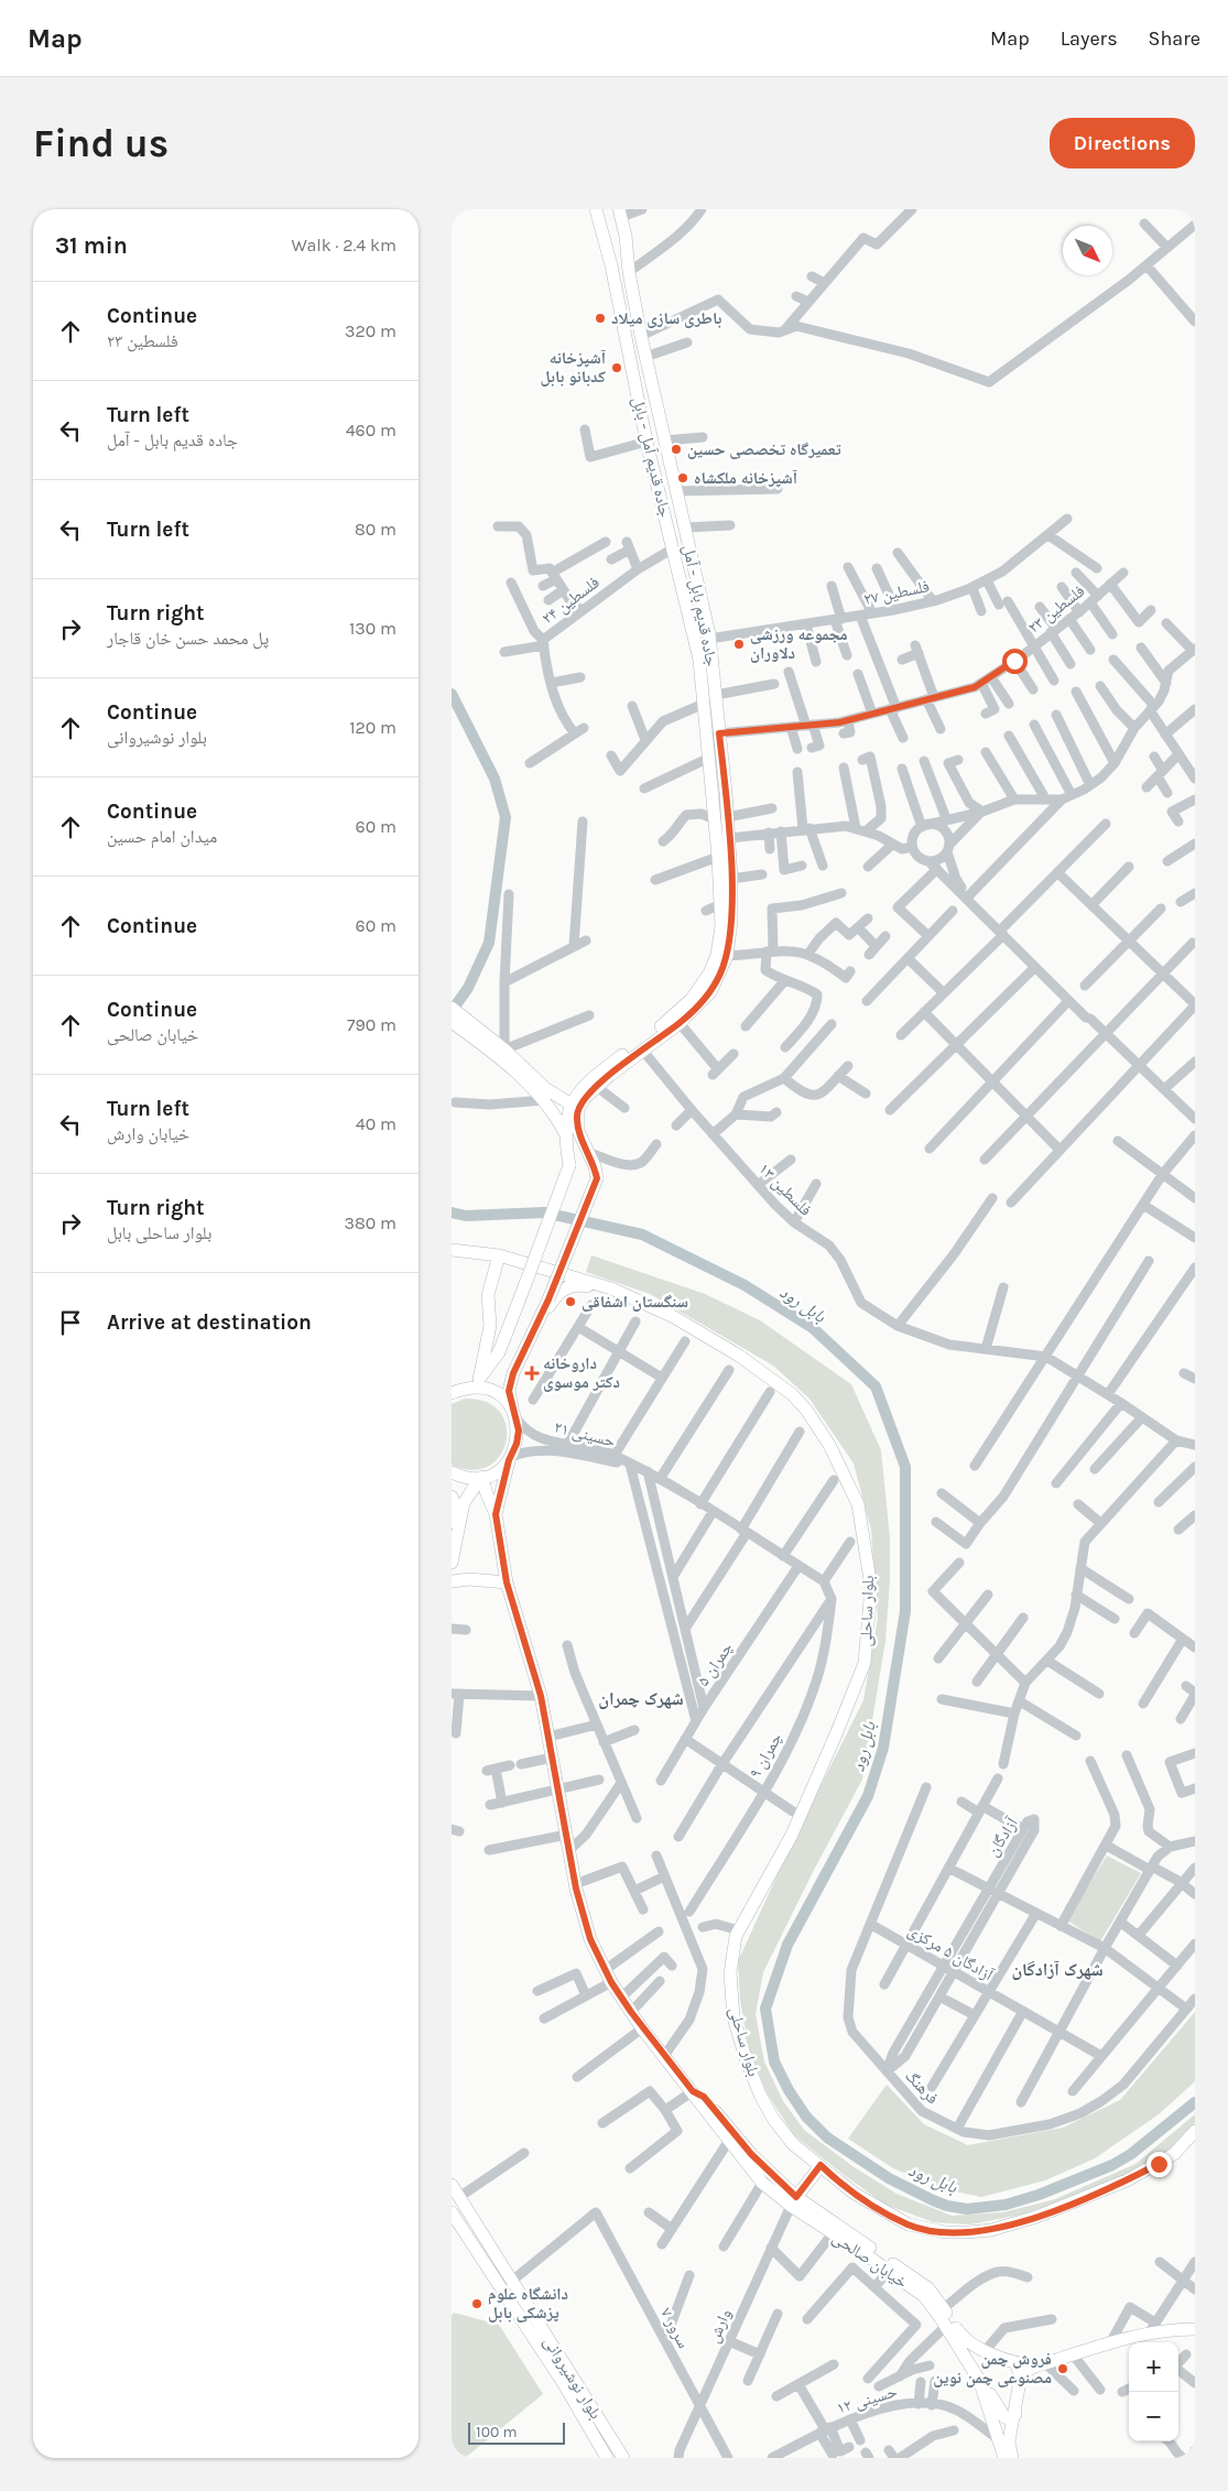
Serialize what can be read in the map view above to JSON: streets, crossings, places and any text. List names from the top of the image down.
{
  "streets": {
    "main road": [
      "جاده قدیم آمل - بابل",
      "جاده قدیم بابل - آمل",
      "بلوار ساحلی",
      "خيابان صالحی",
      "بلوار نوشیروانی"
    ],
    "street": [
      "فلسطین ۲۷",
      "فلسطین ۲۴",
      "فلسطین ۲۳",
      "فلسطین ۱۳",
      "حسینی ۲۱",
      "چمران ۵",
      "چمران ۹",
      "آزادگان",
      "آزادگان ۵ مرکزی",
      "فرهنگ",
      "وارش",
      "سرور ۷",
      "حسینی ۱۲"
    ]
  },
  "crossings": [
    ["جاده قدیم آمل - بابل", "فلسطین ۲۴"],
    ["جاده قدیم آمل - بابل", "جاده قدیم بابل - آمل"],
    ["فلسطین ۲۷", "جاده قدیم بابل - آمل"],
    ["جاده قدیم بابل - آمل", "فلسطین ۲۳"],
    ["جاده قدیم بابل - آمل", "فلسطین ۱۳"],
    ["آزادگان", "آزادگان ۵ مرکزی"],
    ["آزادگان", "فرهنگ"],
    ["آزادگان ۵ مرکزی", "فرهنگ"],
    ["خيابان صالحی", "وارش"],
    ["خيابان صالحی", "حسینی ۱۲"],
    ["وارش", "سرور ۷"],
    ["سرور ۷", "بلوار نوشیروانی"]
  ],
  "districts": ["شهرک چمران", "شهرک آزادگان"],
  "water": ["بابل رود"],
  "places": {
    "other": [
      "باطری سازی میلاد",
      "آشپزخانه کدبانو بابل",
      "تعمیرگاه تخصصی حسین",
      "آشپزخانه ملکشاه",
      "مجموعه ورزشی دلاوران",
      "سنگستان اشفاقی",
      "دانشگاه علوم پزشکی بابل",
      "فروش چمن مصنوعی چمن نوین"
    ],
    "health": ["داروخانه دکتر موسوی"]
  },
  "scale_bar": "100 m",
  "north": "bottom right",
  "page": {
    "header": "Map",
    "nav": ["Map", "Layers", "Share"],
    "buttons": "Directions",
    "title": "Find us",
    "heading": ["31 min", "Walk · 2.4 km"],
    "list": [
      ["Continue", "فلسطین ۲۳", "320 m"],
      ["Turn left", "جاده قدیم بابل - آمل", "460 m"],
      ["Turn left", "80 m"],
      ["Turn right", "پل محمد حسن خان قاجار", "130 m"],
      ["Continue", "بلوار نوشیروانی", "120 m"],
      ["Continue", "میدان امام حسین", "60 m"],
      ["Continue", "60 m"],
      ["Continue", "خيابان صالحی", "790 m"],
      ["Turn left", "خیابان وارش", "40 m"],
      ["Turn right", "بلوار ساحلی بابل", "380 m"],
      "Arrive at destination"
    ],
    "map_buttons": ["+", "−"],
    "scale": "100 m"
  }
}
